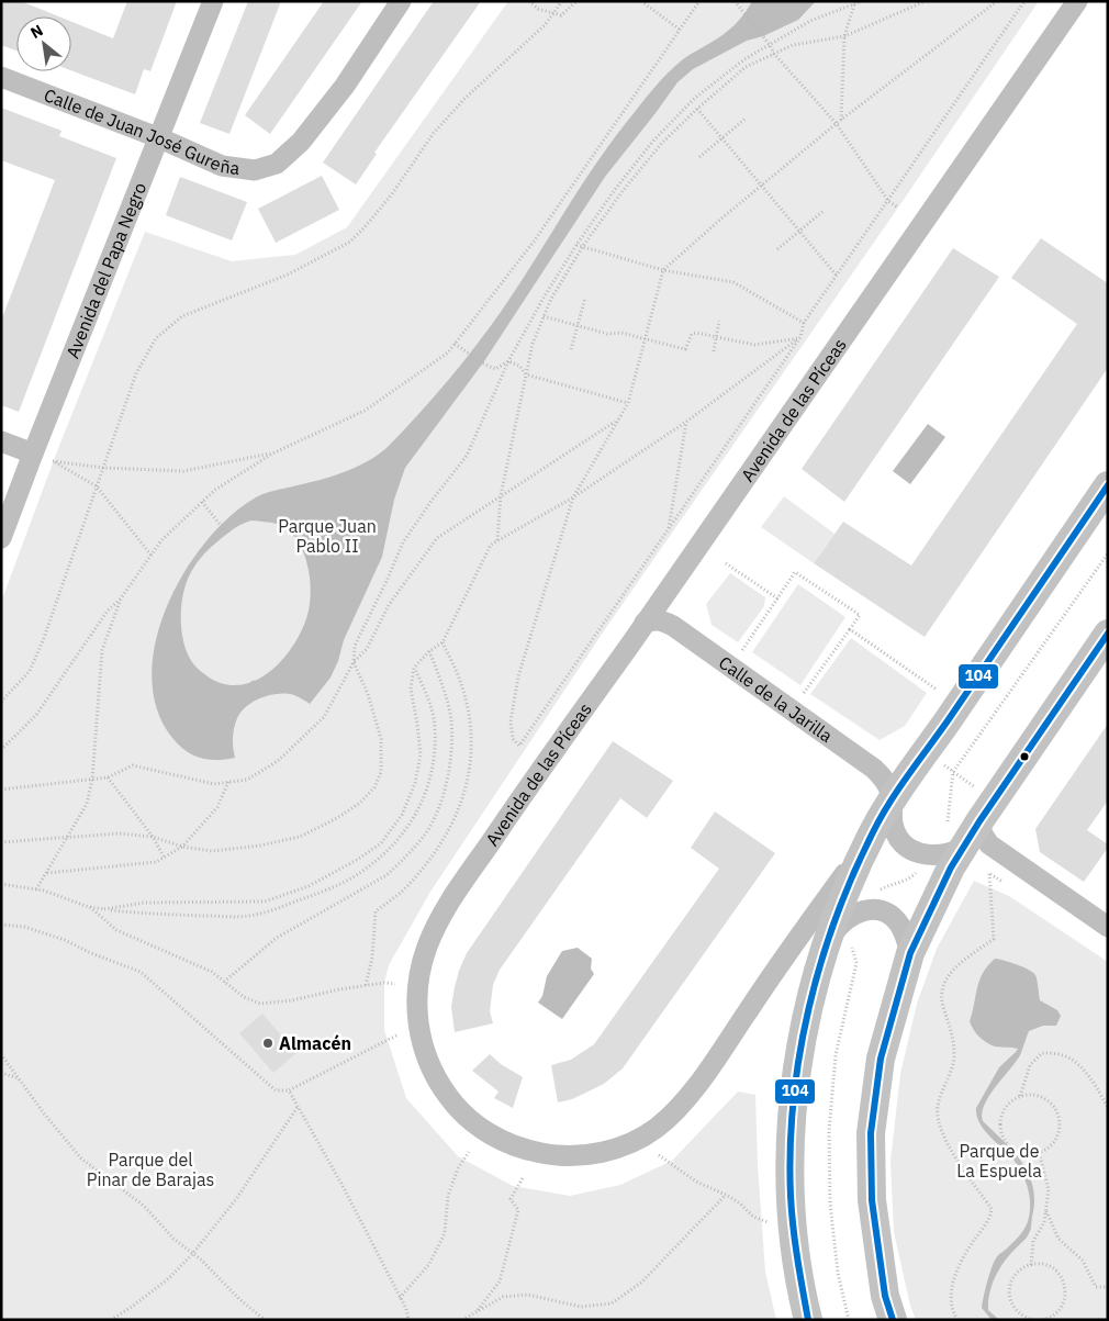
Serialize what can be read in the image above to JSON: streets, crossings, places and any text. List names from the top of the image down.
{
  "streets": {
    "street": [
      "Calle de Juan José Gureña",
      "Avenida del Papa Negro",
      "Avenida de las Píceas",
      "Calle de la Jarilla"
    ]
  },
  "crossings": [
    ["Calle de Juan José Gureña", "Avenida del Papa Negro"],
    ["Avenida de las Píceas", "Calle de la Jarilla"]
  ],
  "parks": ["Parque Juan Pablo II", "Parque de La Espuela", "Parque del Pinar de Barajas"],
  "places": ["Almacén"],
  "lines": ["transit line 104"],
  "north": "top left"
}
